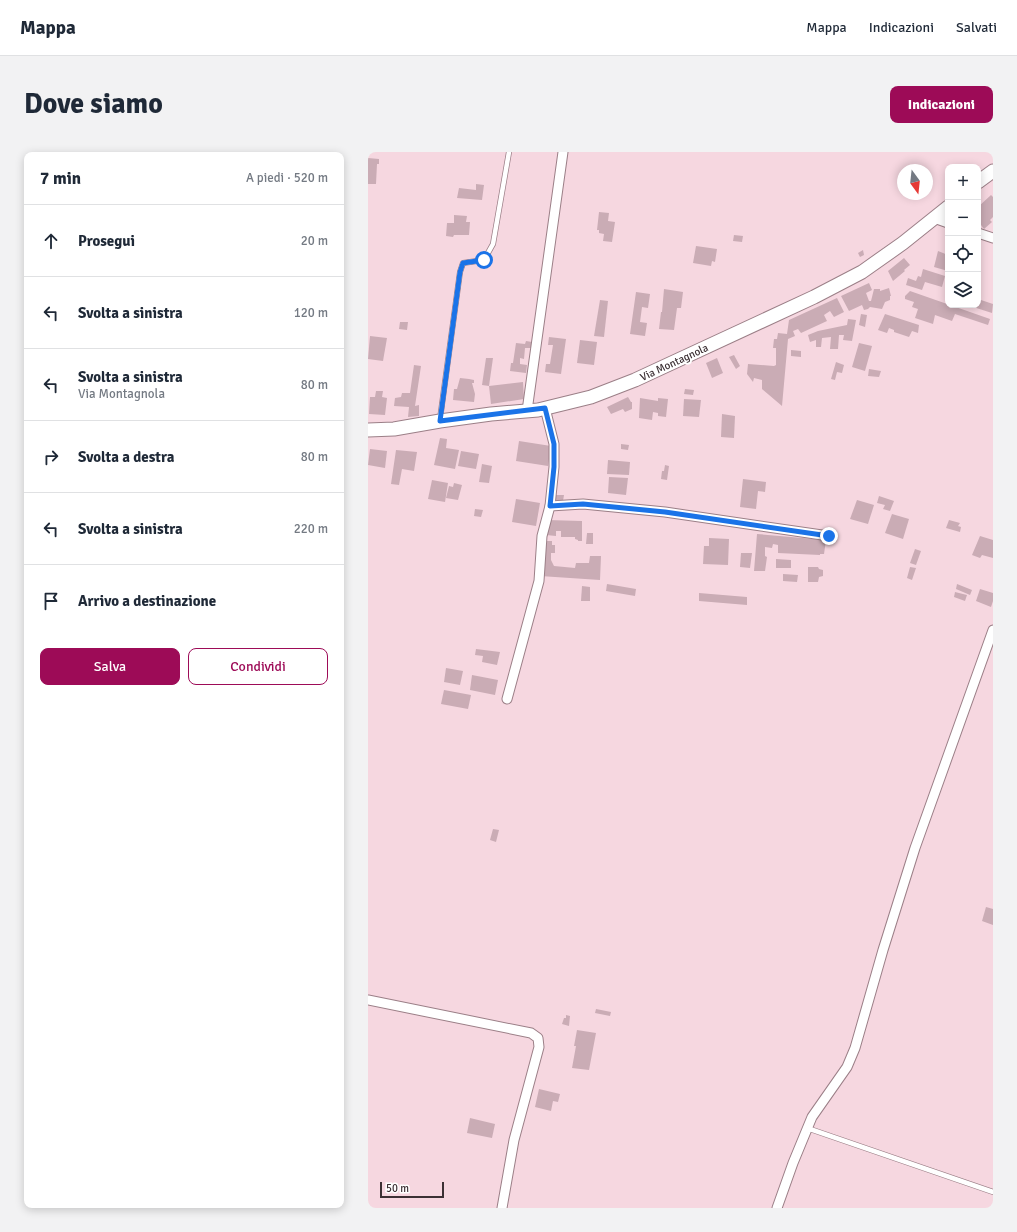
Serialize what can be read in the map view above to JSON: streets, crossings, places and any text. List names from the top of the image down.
{
  "streets": {
    "street": ["Via Montagnola"]
  },
  "scale_bar": "50 m",
  "north": "bottom",
  "page": {
    "header": "Mappa",
    "nav": ["Mappa", "Indicazioni", "Salvati"],
    "buttons": [
      "Indicazioni",
      ["Salva", "Condividi"]
    ],
    "title": "Dove siamo",
    "heading": ["7 min", "A piedi · 520 m"],
    "map_buttons": ["+", "−"],
    "list": [
      ["Prosegui", "20 m"],
      ["Svolta a sinistra", "120 m"],
      ["Svolta a sinistra", "Via Montagnola", "80 m"],
      ["Svolta a destra", "80 m"],
      ["Svolta a sinistra", "220 m"],
      "Arrivo a destinazione"
    ],
    "scale": "50 m"
  }
}
